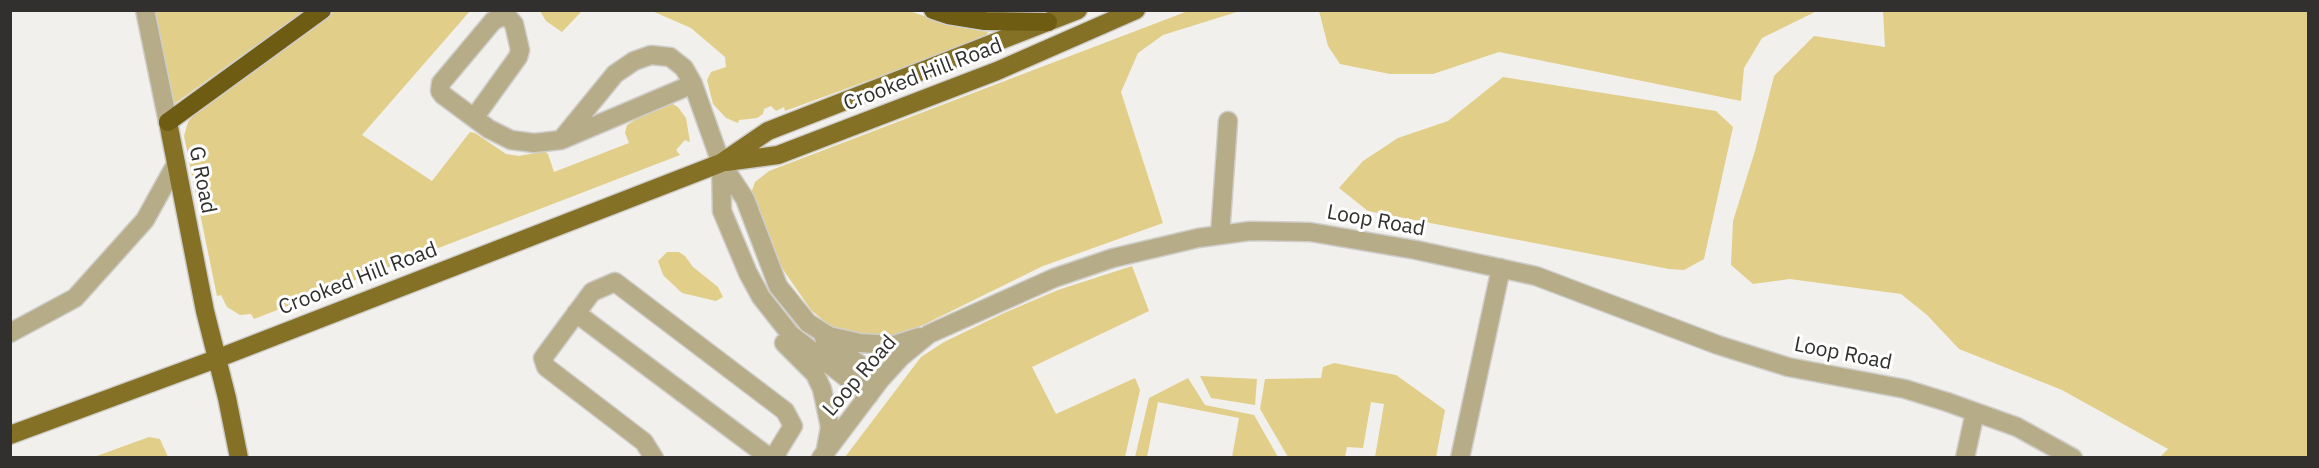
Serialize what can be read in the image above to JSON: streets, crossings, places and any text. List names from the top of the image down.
{
  "streets": {
    "main road": ["Crooked Hill Road", "G Road"],
    "street": ["Loop Road"]
  },
  "crossings": [
    ["Crooked Hill Road", "G Road"]
  ]
}
